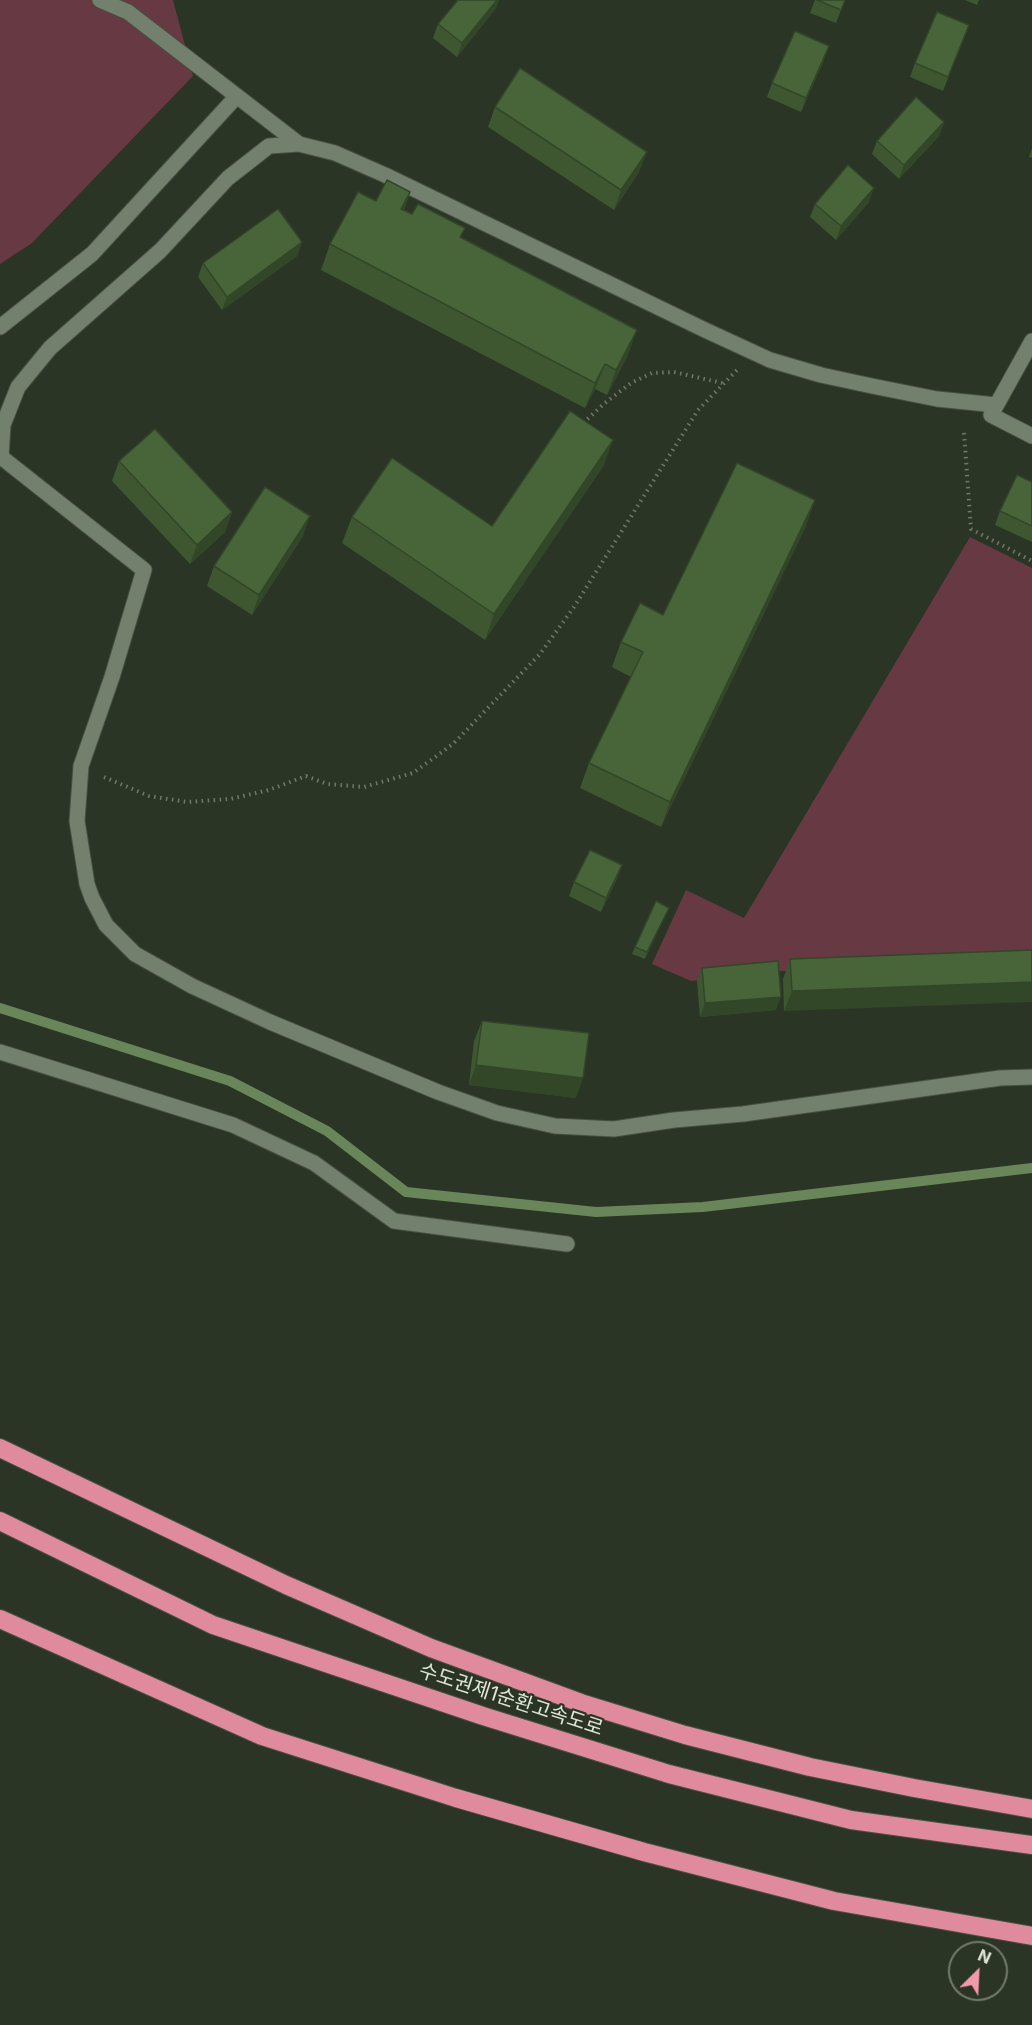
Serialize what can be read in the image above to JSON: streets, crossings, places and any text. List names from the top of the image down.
{
  "streets": {
    "highway": ["수도권제1순환고속도로"]
  },
  "north": "top right"
}
